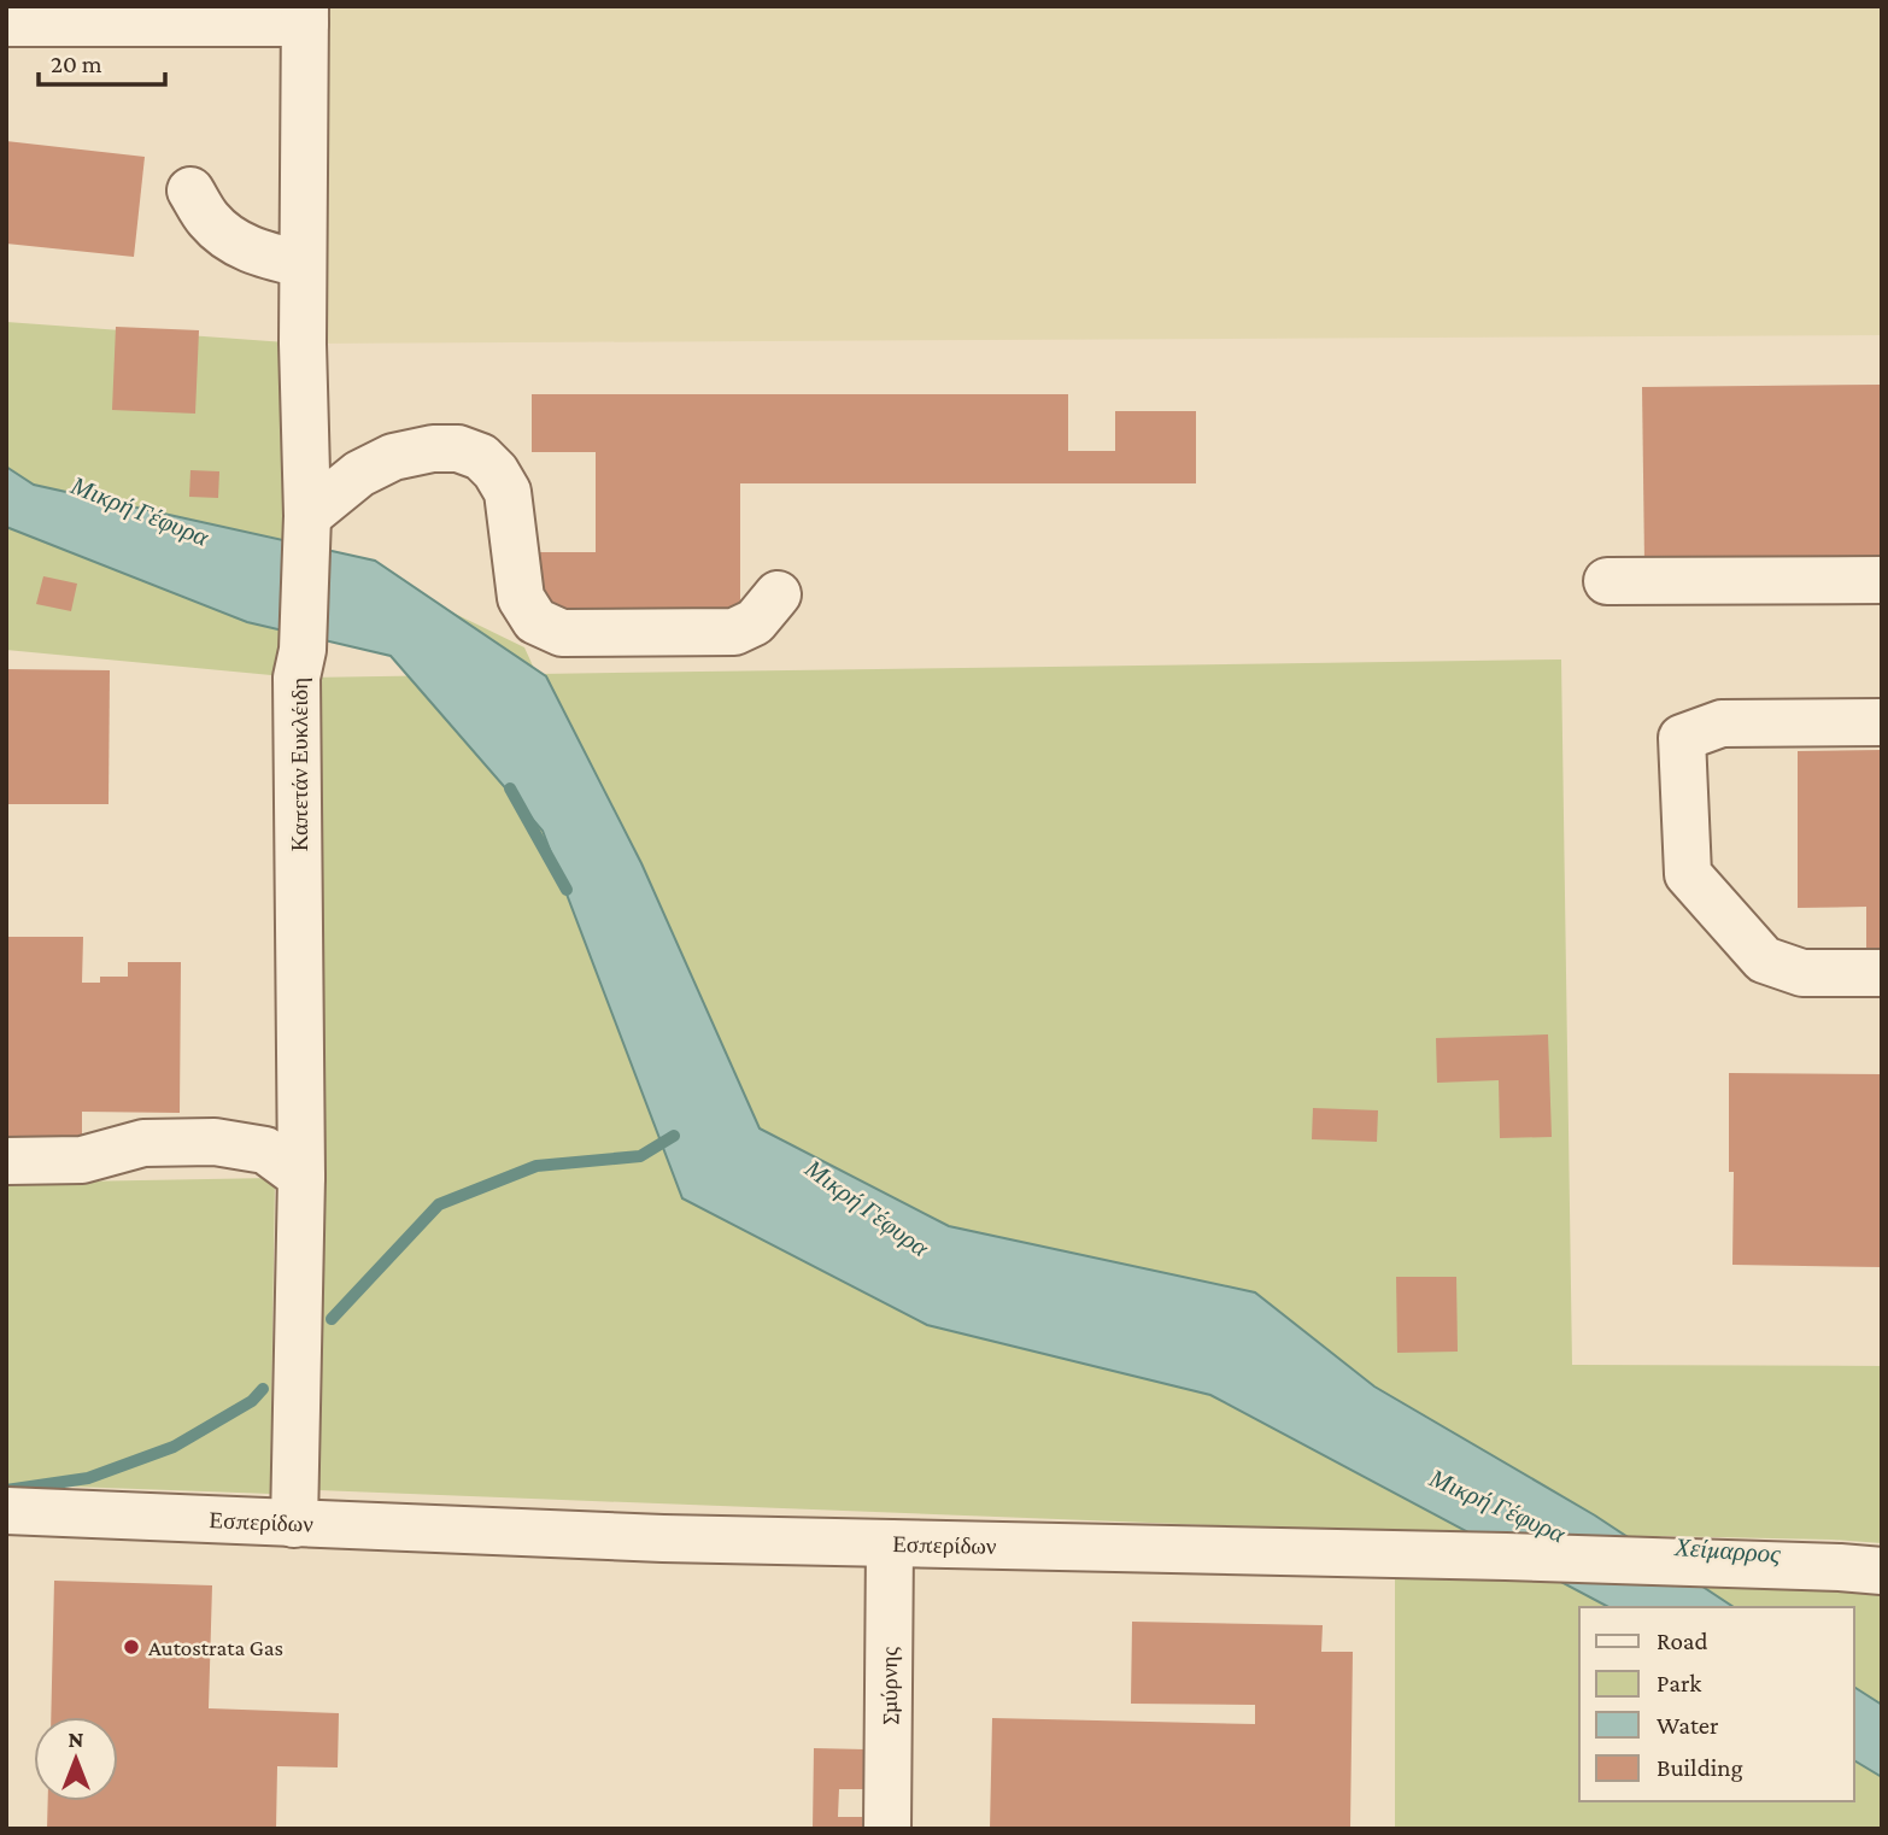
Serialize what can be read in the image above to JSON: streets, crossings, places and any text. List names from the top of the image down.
{
  "streets": {
    "street": ["Καπετάν Ευκλέιδη", "Εσπερίδων", "Σμύρνης"]
  },
  "crossings": [
    ["Καπετάν Ευκλέιδη", "Εσπερίδων"],
    ["Εσπερίδων", "Σμύρνης"]
  ],
  "water": ["Μικρή Γέφυρα", "Χείμαρρος"],
  "places": ["Autostrata Gas"],
  "legend": [
    "Road",
    "Park",
    "Water",
    "Building"
  ],
  "scale_bar": "20 m",
  "north": "top"
}
